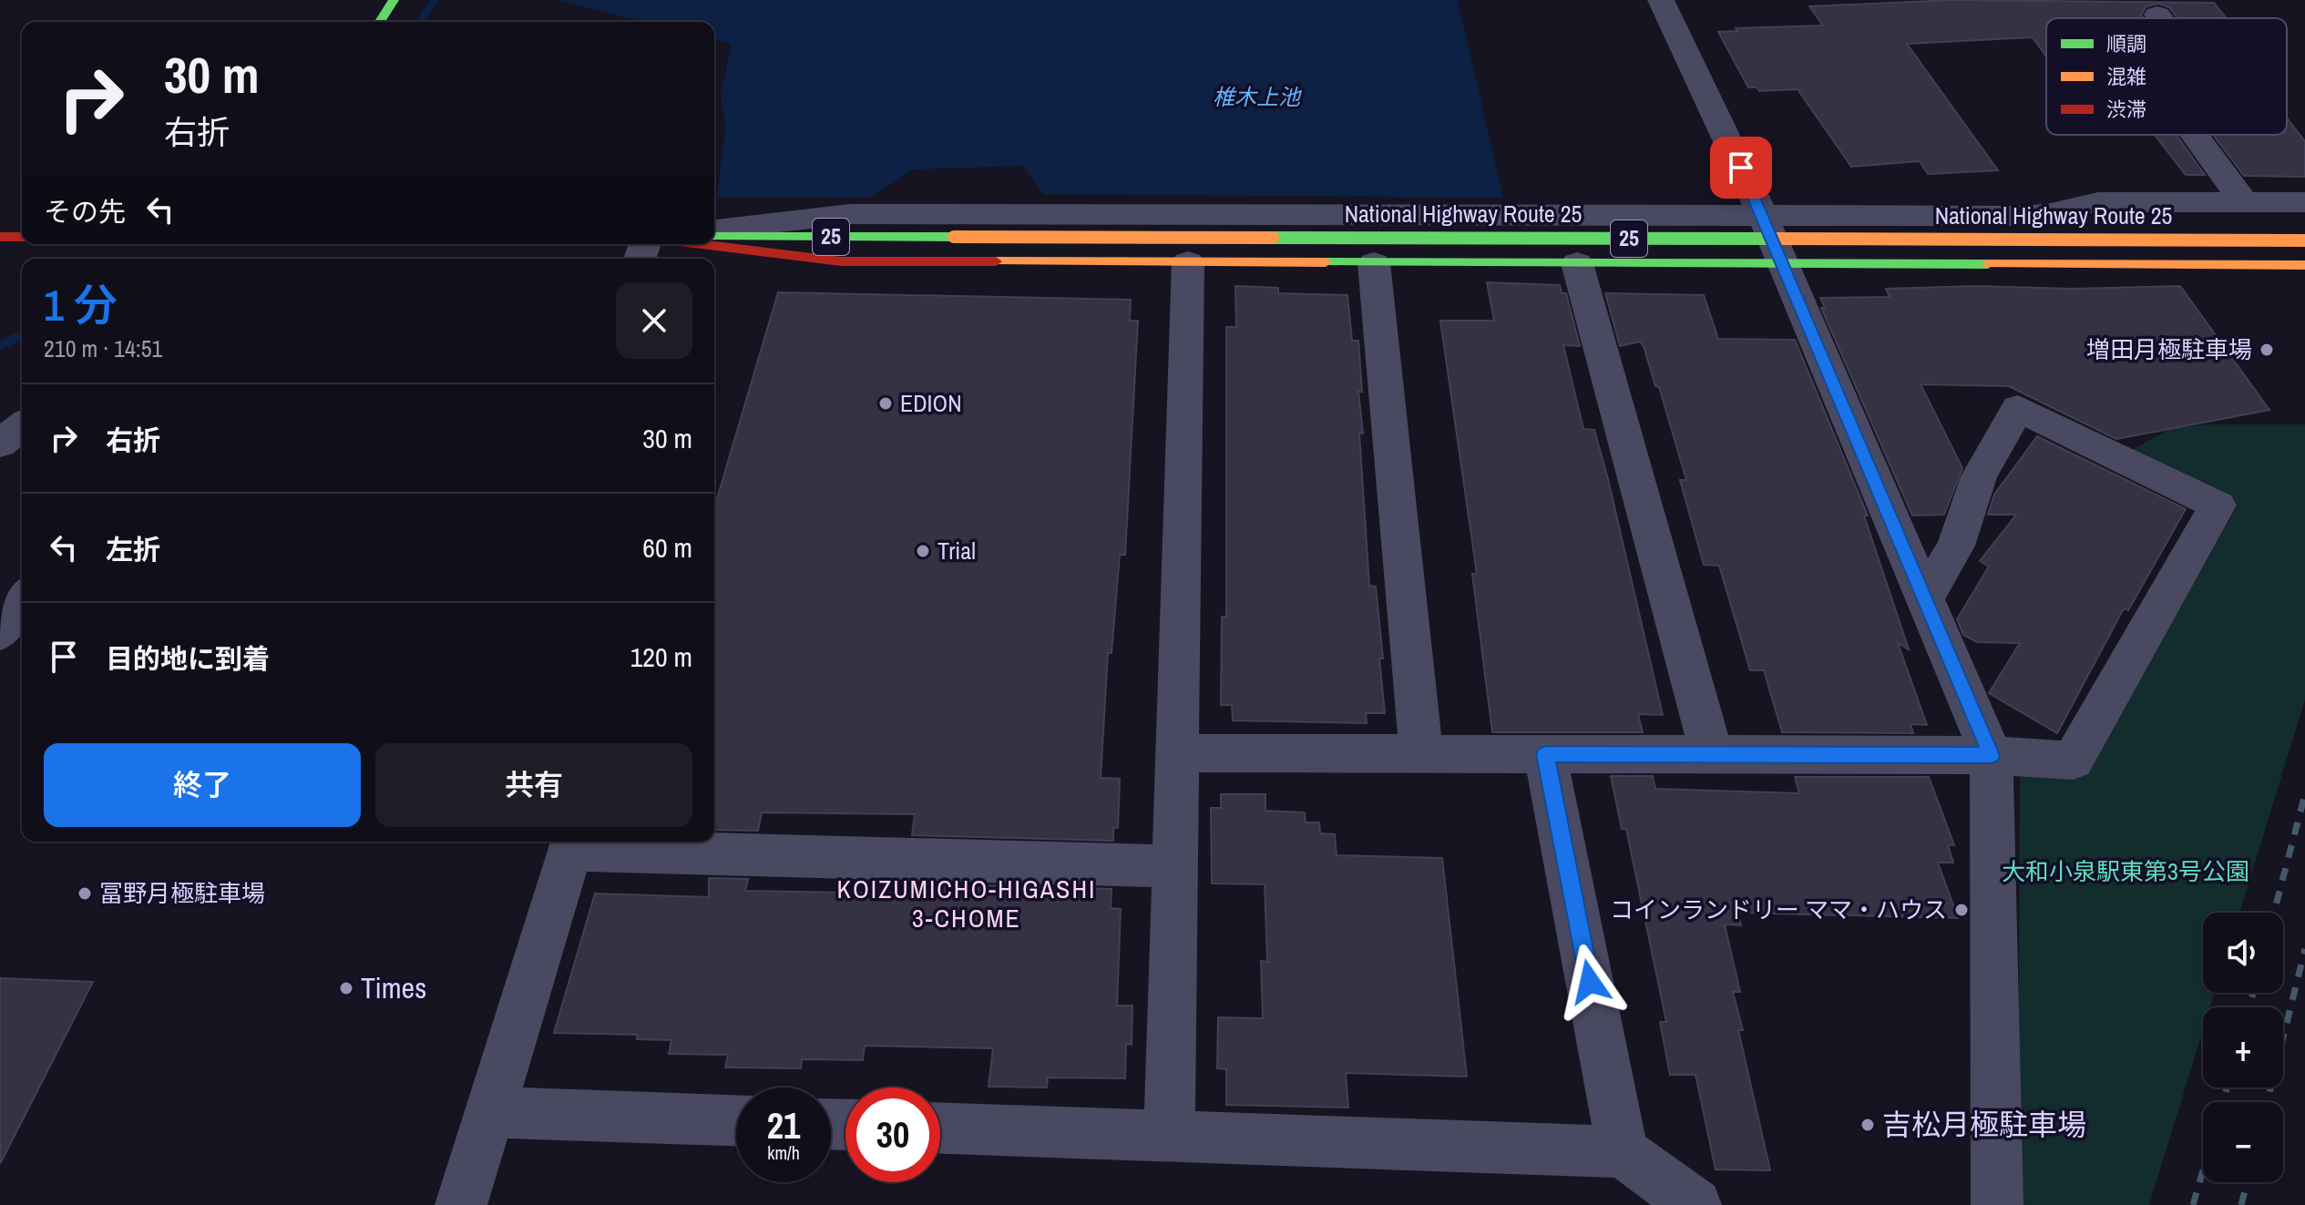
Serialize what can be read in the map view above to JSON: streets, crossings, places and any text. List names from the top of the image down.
{
  "streets": {
    "main road": ["National Highway Route 25", "25"]
  },
  "districts": ["KOIZUMICHO-HIGASHI 3-CHOME"],
  "water": ["椎木上池"],
  "parks": ["大和小泉駅東第3号公園"],
  "places": [
    "増田月極駐車場",
    "EDION",
    "Trial",
    "冨野月極駐車場",
    "コインランドリー ママ・ハウス",
    "Times",
    "吉松月極駐車場"
  ],
  "legend": ["順調", "混雑", "渋滞"],
  "page": {
    "turn": ["30 m", "右折"],
    "then": "その先",
    "heading": ["1 分", "210 m · 14:51"],
    "list": [
      {
        "name": "右折",
        "value": "30 m"
      },
      {
        "name": "左折",
        "value": "60 m"
      },
      {
        "name": "目的地に到着",
        "value": "120 m"
      }
    ],
    "buttons": ["終了", "共有"],
    "map_buttons": ["+", "−"],
    "speed": "21 km/h",
    "limit": "30"
  }
}
